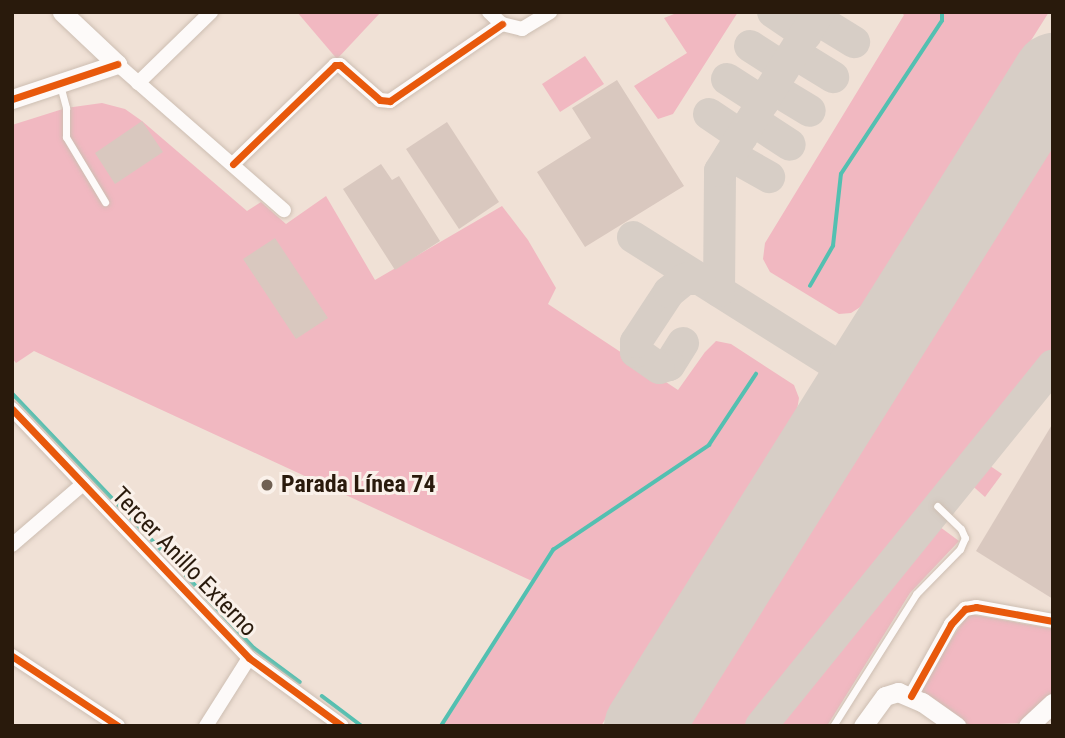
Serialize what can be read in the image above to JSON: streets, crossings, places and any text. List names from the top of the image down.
{
  "streets": {
    "street": ["Tercer Anillo Externo"]
  },
  "places": ["Parada Línea 74"]
}
